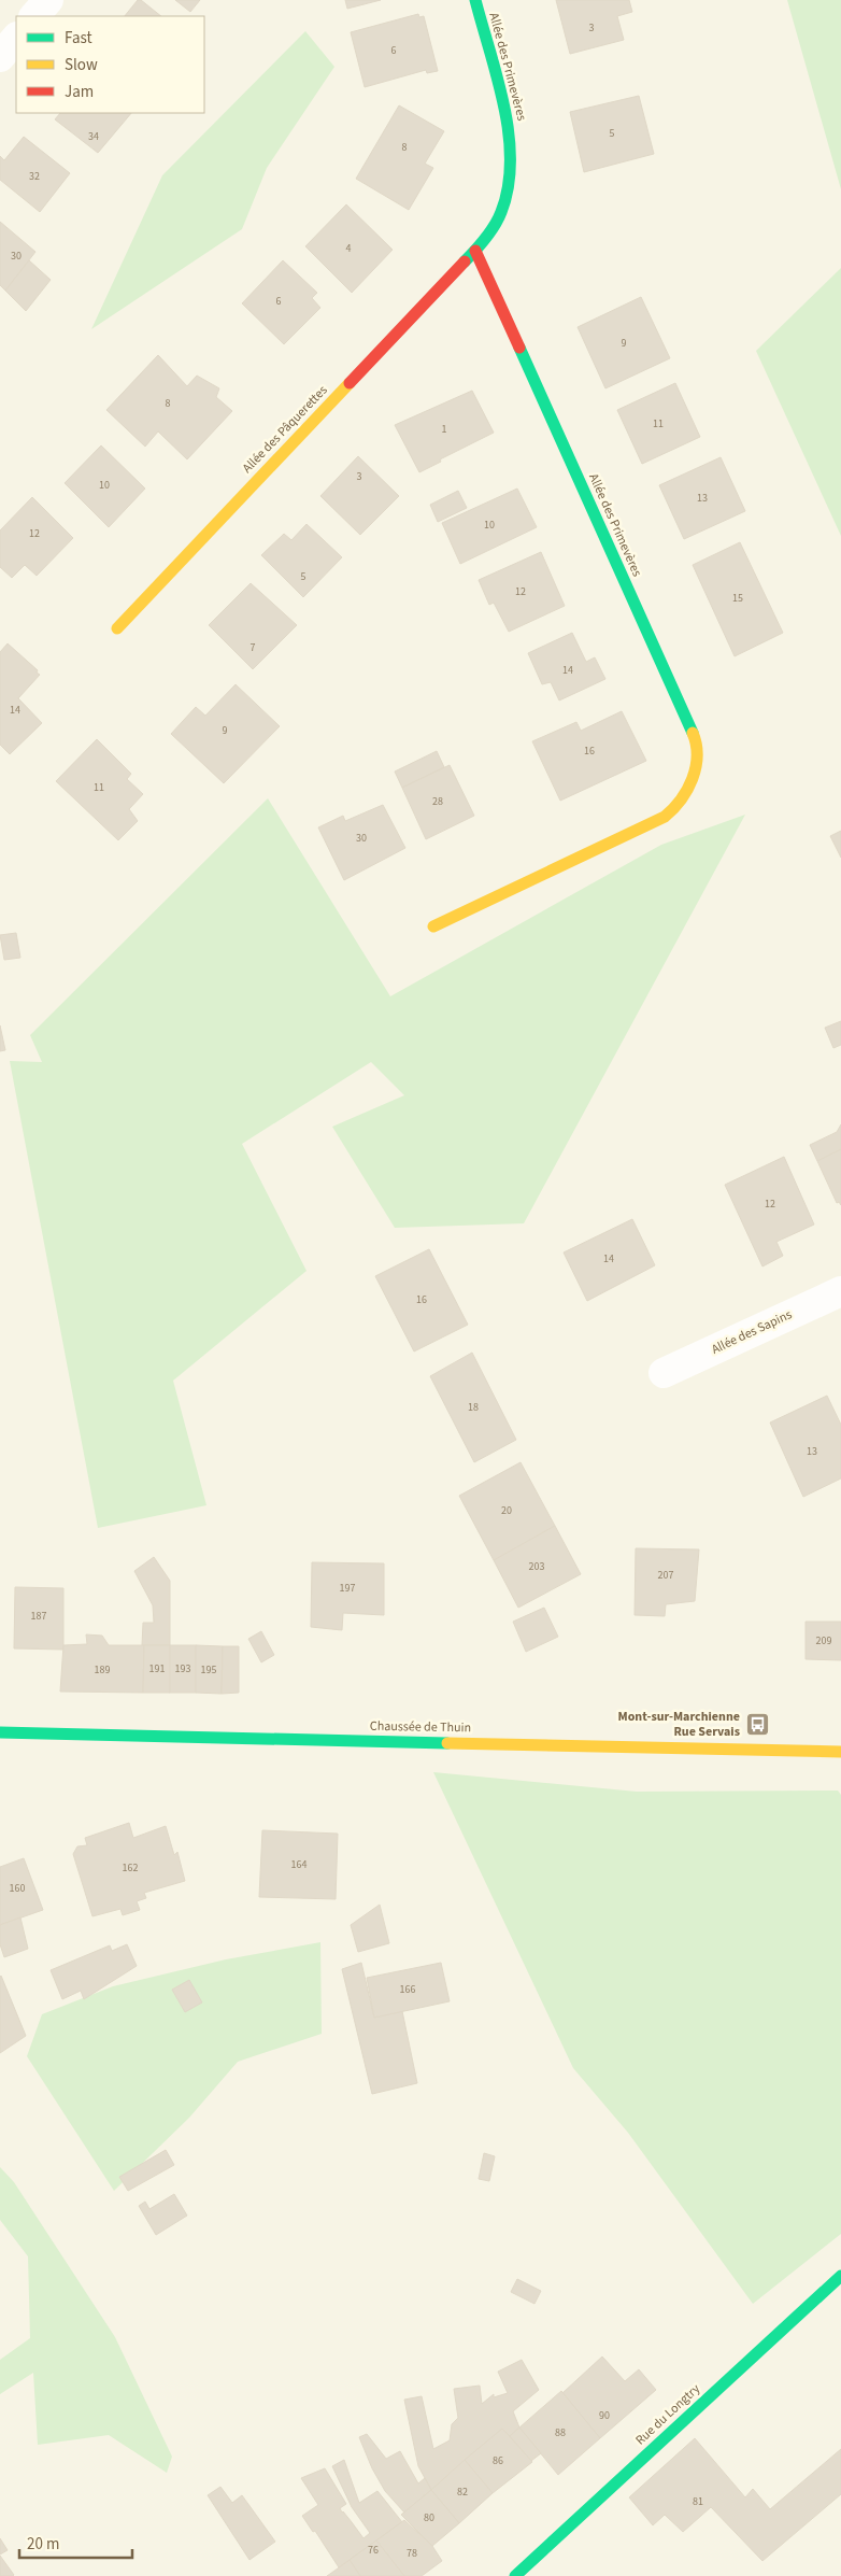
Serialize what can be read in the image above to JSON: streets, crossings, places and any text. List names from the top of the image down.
{
  "streets": {
    "street": [
      "Allée des Primevères",
      "Allée des Pâquerettes",
      "Allée des Sapins",
      "Chaussée de Thuin",
      "Rue du Longtry"
    ]
  },
  "crossings": [
    ["Allée des Primevères", "Allée des Pâquerettes"]
  ],
  "places": {
    "bus stop": ["Mont-sur-Marchienne Rue Servais"]
  },
  "house_numbers": [
    "3",
    "6",
    "5",
    "34",
    "8",
    "32",
    "4",
    "30",
    "6",
    "9",
    "8",
    "11",
    "1",
    "3",
    "10",
    "13",
    "10",
    "12",
    "5",
    "12",
    "15",
    "7",
    "14",
    "14",
    "9",
    "16",
    "11",
    "28",
    "30",
    "12",
    "14",
    "16",
    "18",
    "13",
    "20",
    "203",
    "207",
    "197",
    "187",
    "209",
    "191",
    "193",
    "189",
    "195",
    "164",
    "162",
    "160",
    "166",
    "90",
    "88",
    "86",
    "82",
    "81",
    "80",
    "76",
    "78"
  ],
  "legend": ["Fast", "Slow", "Jam"],
  "scale_bar": "20 m"
}
